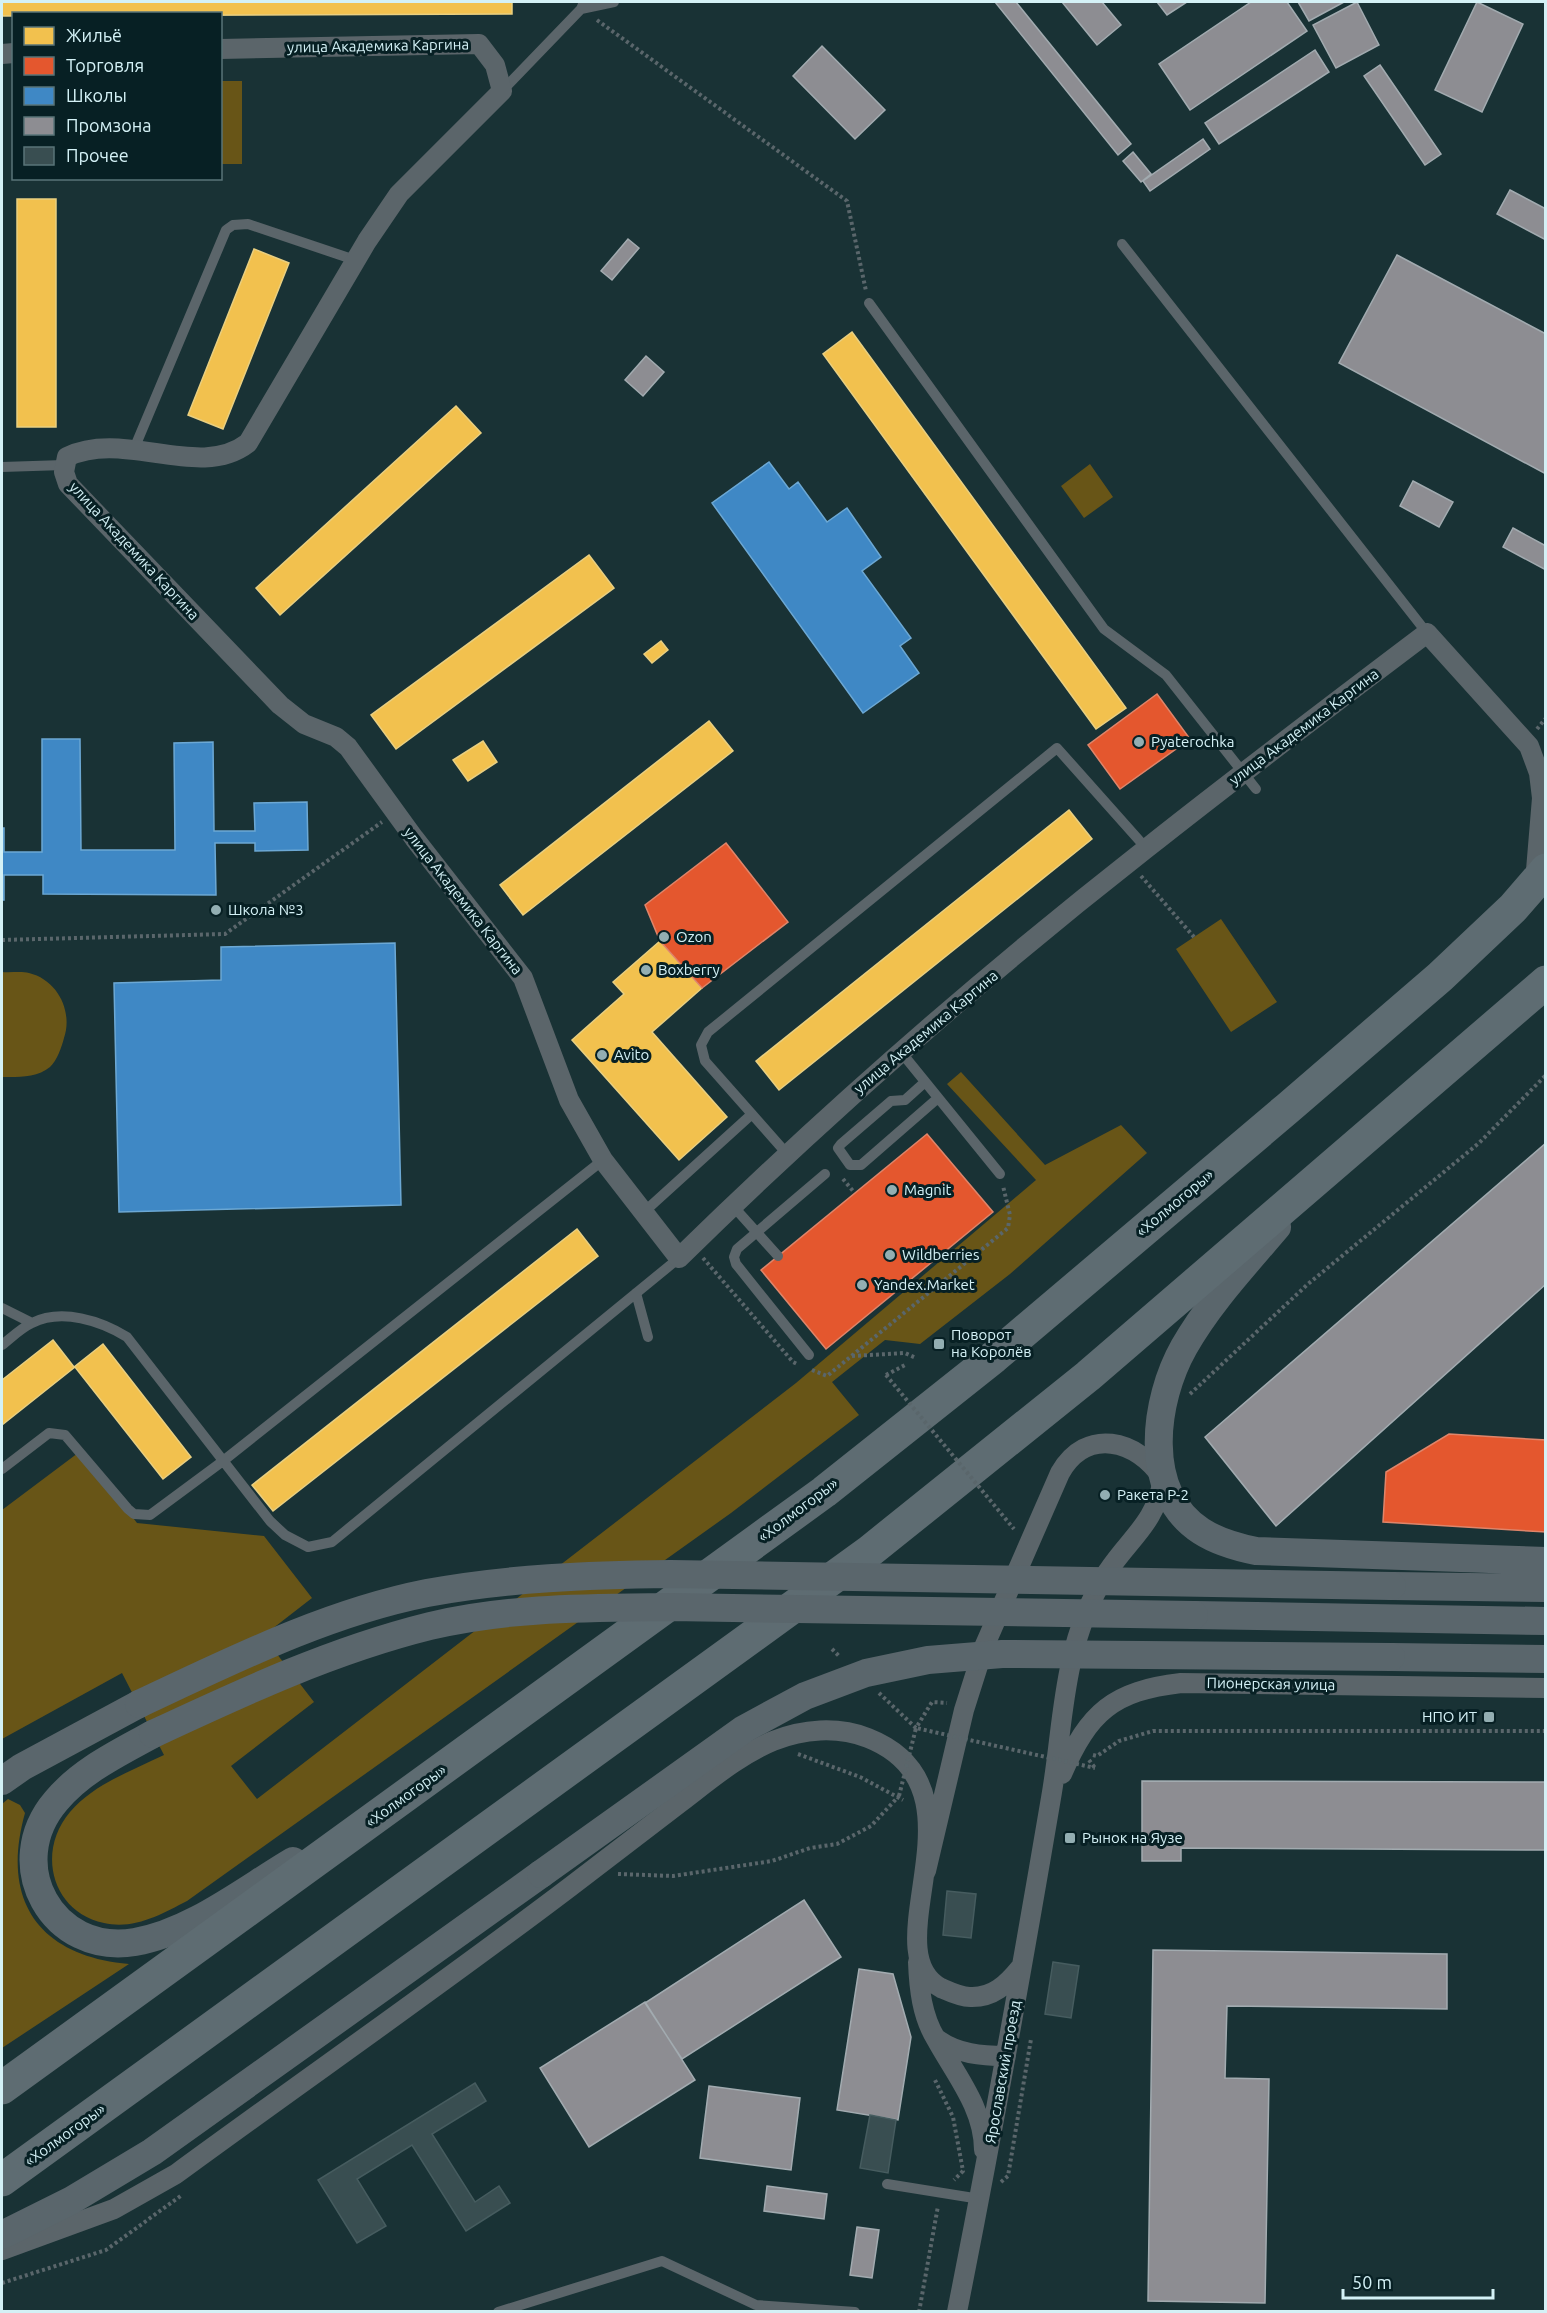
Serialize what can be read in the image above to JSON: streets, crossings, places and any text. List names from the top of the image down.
{
  "streets": {
    "highway": ["«Холмогоры»"],
    "street": ["улица Академика Каргина", "Пионерская улица", "Ярославский проезд"]
  },
  "crossings": [
    ["Пионерская улица", "Ярославский проезд"]
  ],
  "places": {
    "other": [
      "Pyaterochka",
      "Школа №3",
      "Ozon",
      "Boxberry",
      "Avito",
      "Magnit",
      "Wildberries",
      "Yandex.Market",
      "Ракета Р-2"
    ],
    "transit": ["Поворот на Королёв", "НПО ИТ", "Рынок на Яузе"]
  },
  "legend": [
    "Жильё",
    "Торговля",
    "Школы",
    "Промзона",
    "Прочее"
  ],
  "scale_bar": "50 m"
}
